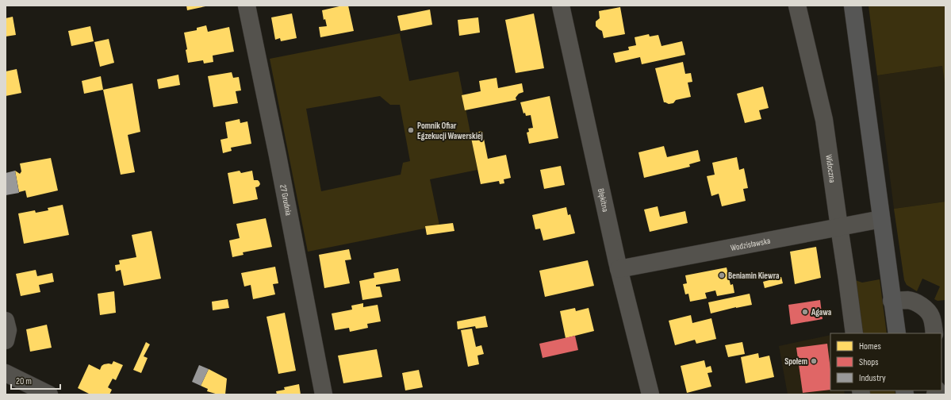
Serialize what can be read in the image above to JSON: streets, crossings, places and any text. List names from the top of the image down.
{
  "streets": {
    "street": [
      "Widoczna",
      "27 Grudnia",
      "Błękitna",
      "Wodzisławska"
    ]
  },
  "crossings": [
    ["Widoczna", "Wodzisławska"],
    ["Błękitna", "Wodzisławska"]
  ],
  "places": [
    "Pomnik Ofiar Egzekucji Wawerskiej",
    "Beniamin Kiewra",
    "Agawa",
    "Społem"
  ],
  "legend": ["Homes", "Shops", "Industry"],
  "scale_bar": "20 m"
}
